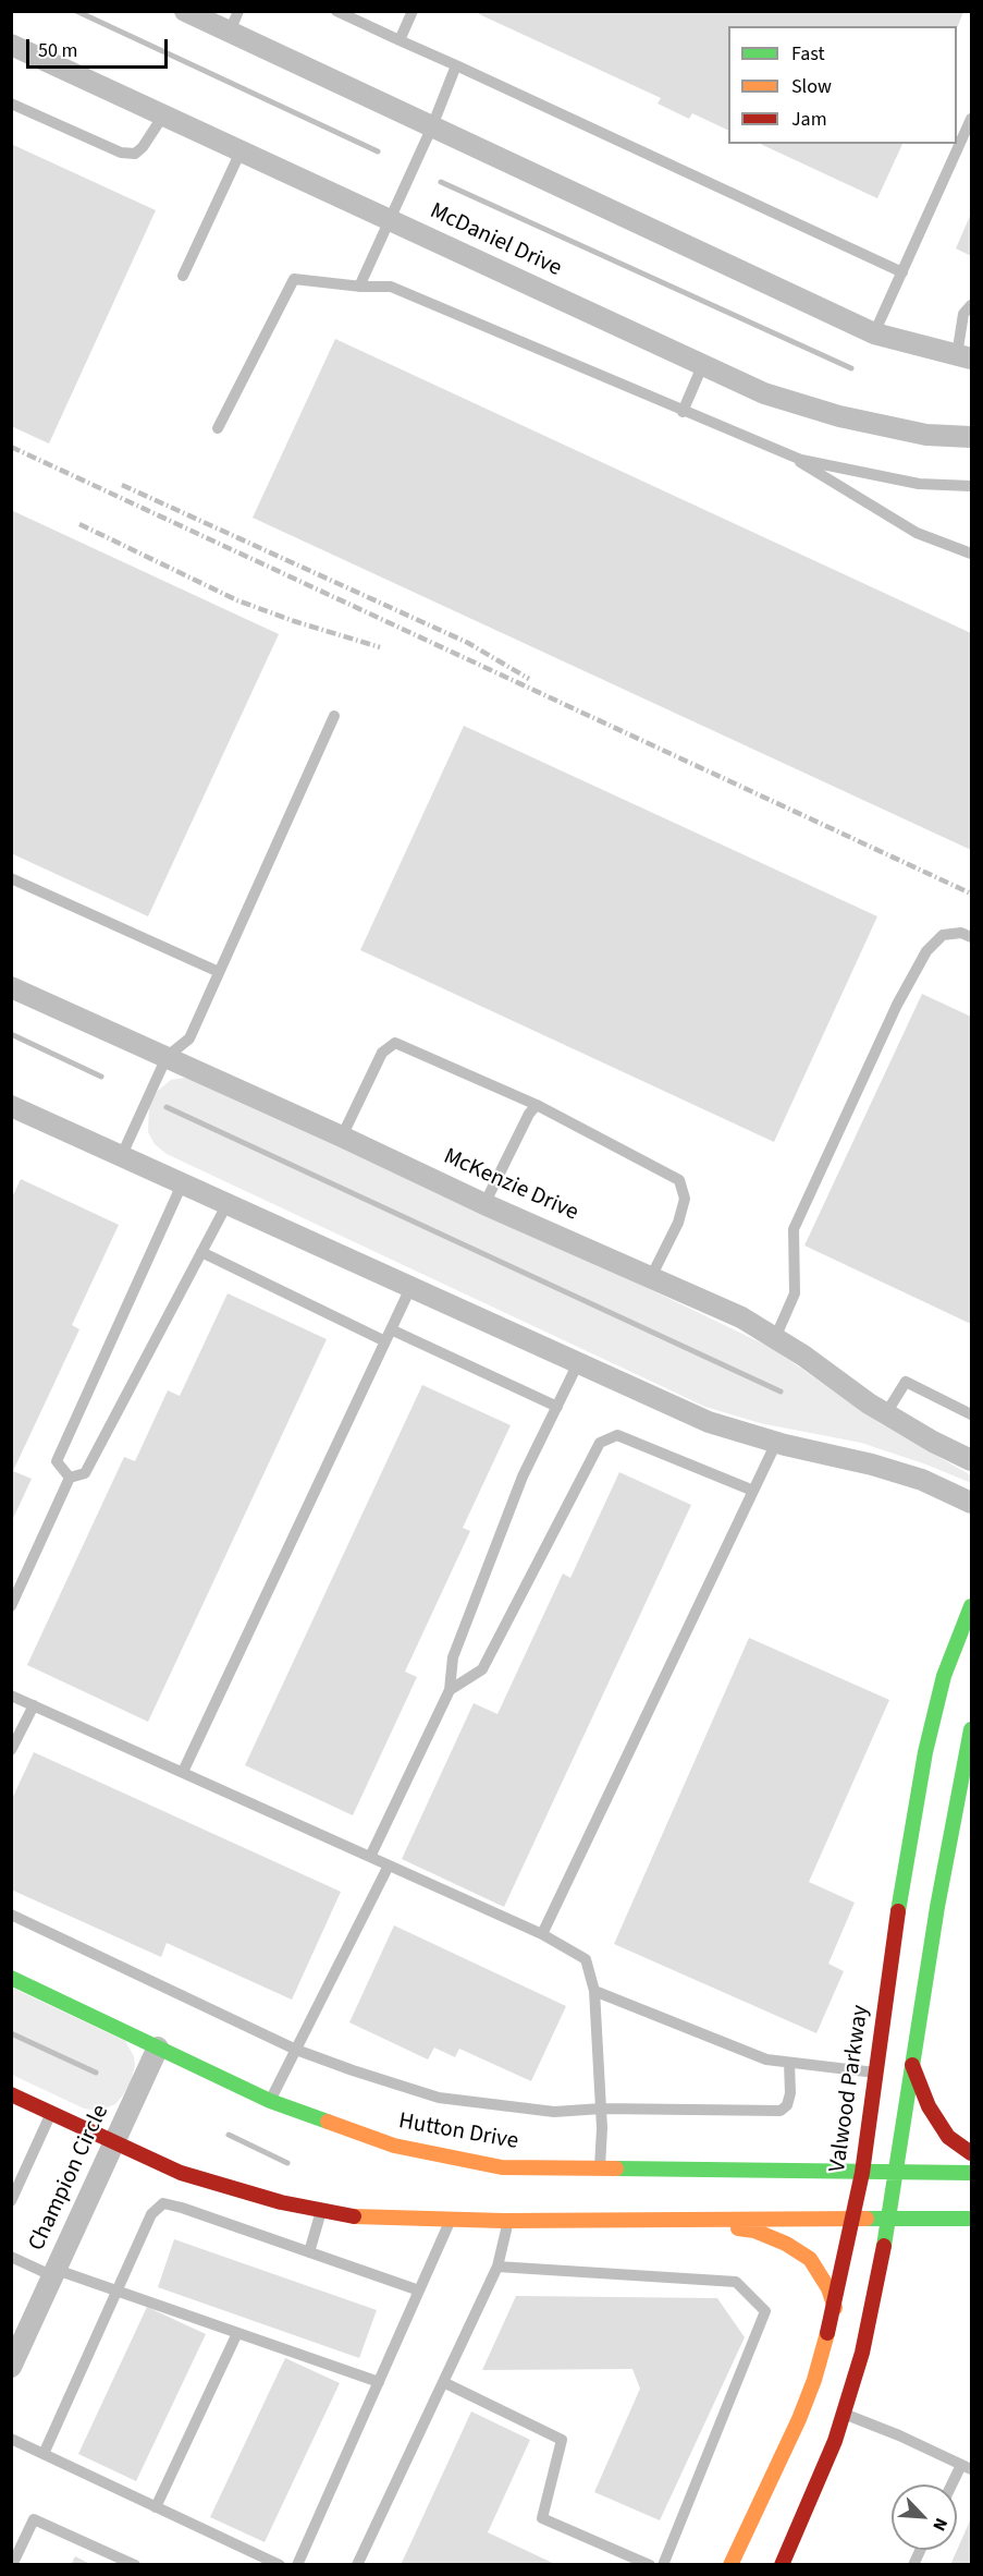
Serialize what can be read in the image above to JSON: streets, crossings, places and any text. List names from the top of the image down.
{
  "streets": {
    "main road": ["Valwood Parkway", "Hutton Drive"],
    "street": ["McDaniel Drive", "McKenzie Drive", "Champion Circle"]
  },
  "crossings": [
    ["Valwood Parkway", "Hutton Drive"],
    ["Hutton Drive", "Champion Circle"]
  ],
  "legend": ["Fast", "Slow", "Jam"],
  "scale_bar": "50 m",
  "north": "bottom right"
}
